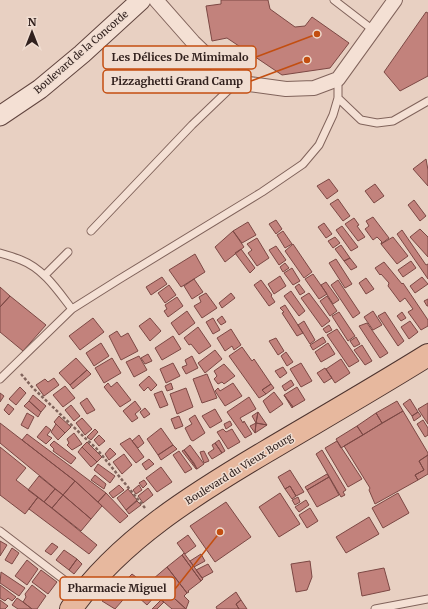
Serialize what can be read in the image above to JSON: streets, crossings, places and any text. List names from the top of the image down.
{
  "streets": {
    "main road": ["Boulevard de la Concorde", "Boulevard du Vieux Bourg"]
  },
  "places": ["Les Délices De Mimimalo", "Pizzaghetti Grand Camp", "Pharmacie Miguel"],
  "north": "top"
}
